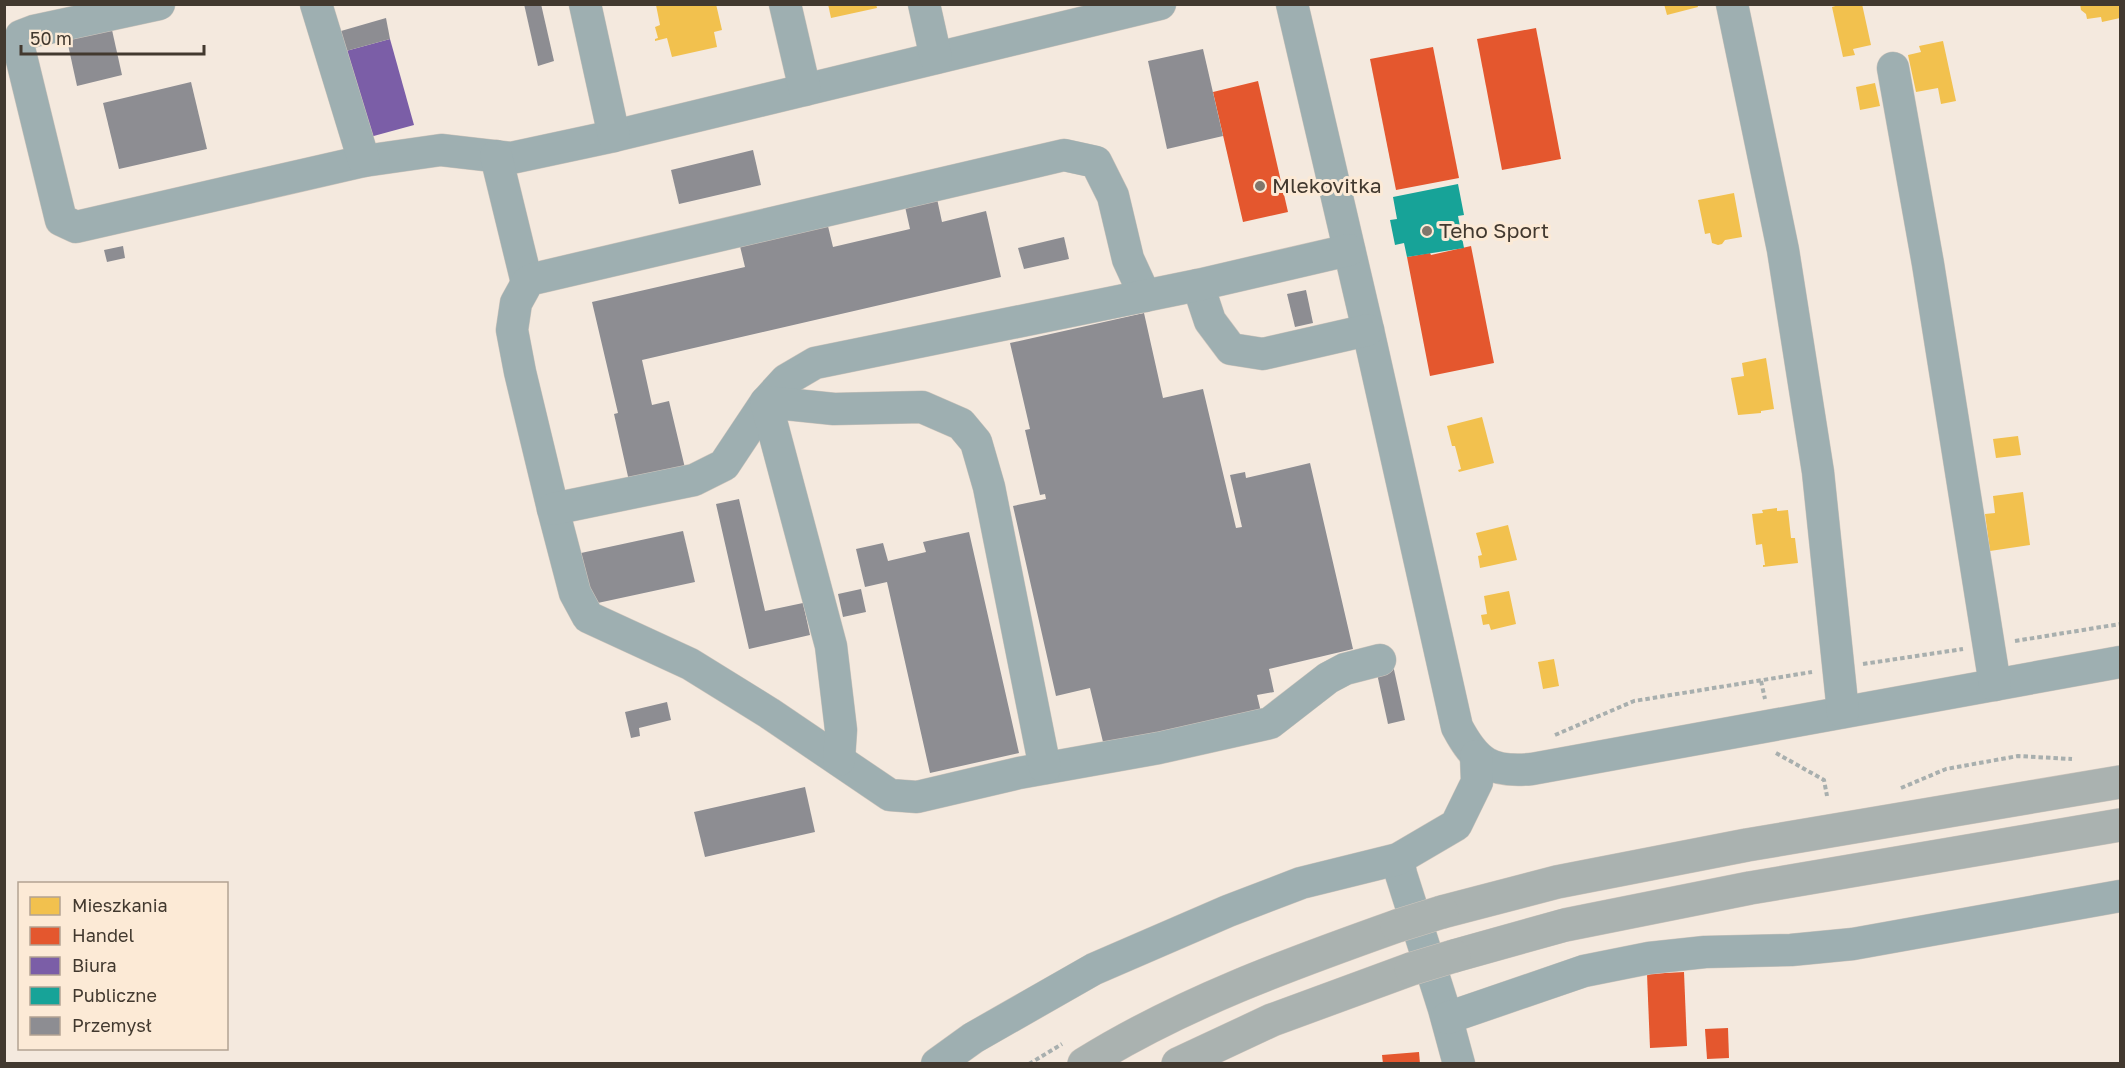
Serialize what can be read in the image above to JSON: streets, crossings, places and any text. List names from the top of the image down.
{
  "places": ["Mlekovitka", "Teho Sport"],
  "legend": [
    "Mieszkania",
    "Handel",
    "Biura",
    "Publiczne",
    "Przemysł"
  ],
  "scale_bar": "50 m"
}
